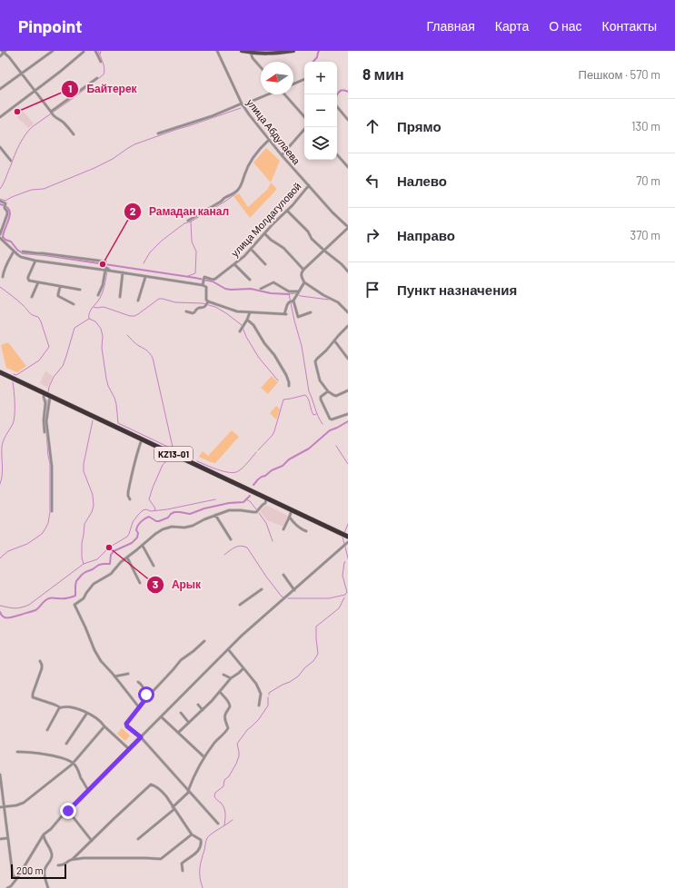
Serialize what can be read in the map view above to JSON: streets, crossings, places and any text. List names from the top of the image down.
{
  "streets": {
    "highway": ["KZ13-01"],
    "street": ["улица Абдулаева", "улица Молдагуловой"]
  },
  "crossings": [
    ["улица Абдулаева", "улица Молдагуловой"]
  ],
  "places": ["Байтерек", "Рамадан канал", "Арык"],
  "scale_bar": "200 m",
  "north": "left",
  "page": {
    "header": "Pinpoint",
    "nav": [
      "Главная",
      "Карта",
      "О нас",
      "Контакты"
    ],
    "heading": ["8 мин", "Пешком · 570 m"],
    "map_buttons": ["+", "−"],
    "list": [
      ["Прямо", "130 m"],
      ["Налево", "70 m"],
      ["Направо", "370 m"],
      "Пункт назначения"
    ],
    "scale": "200 m"
  }
}
